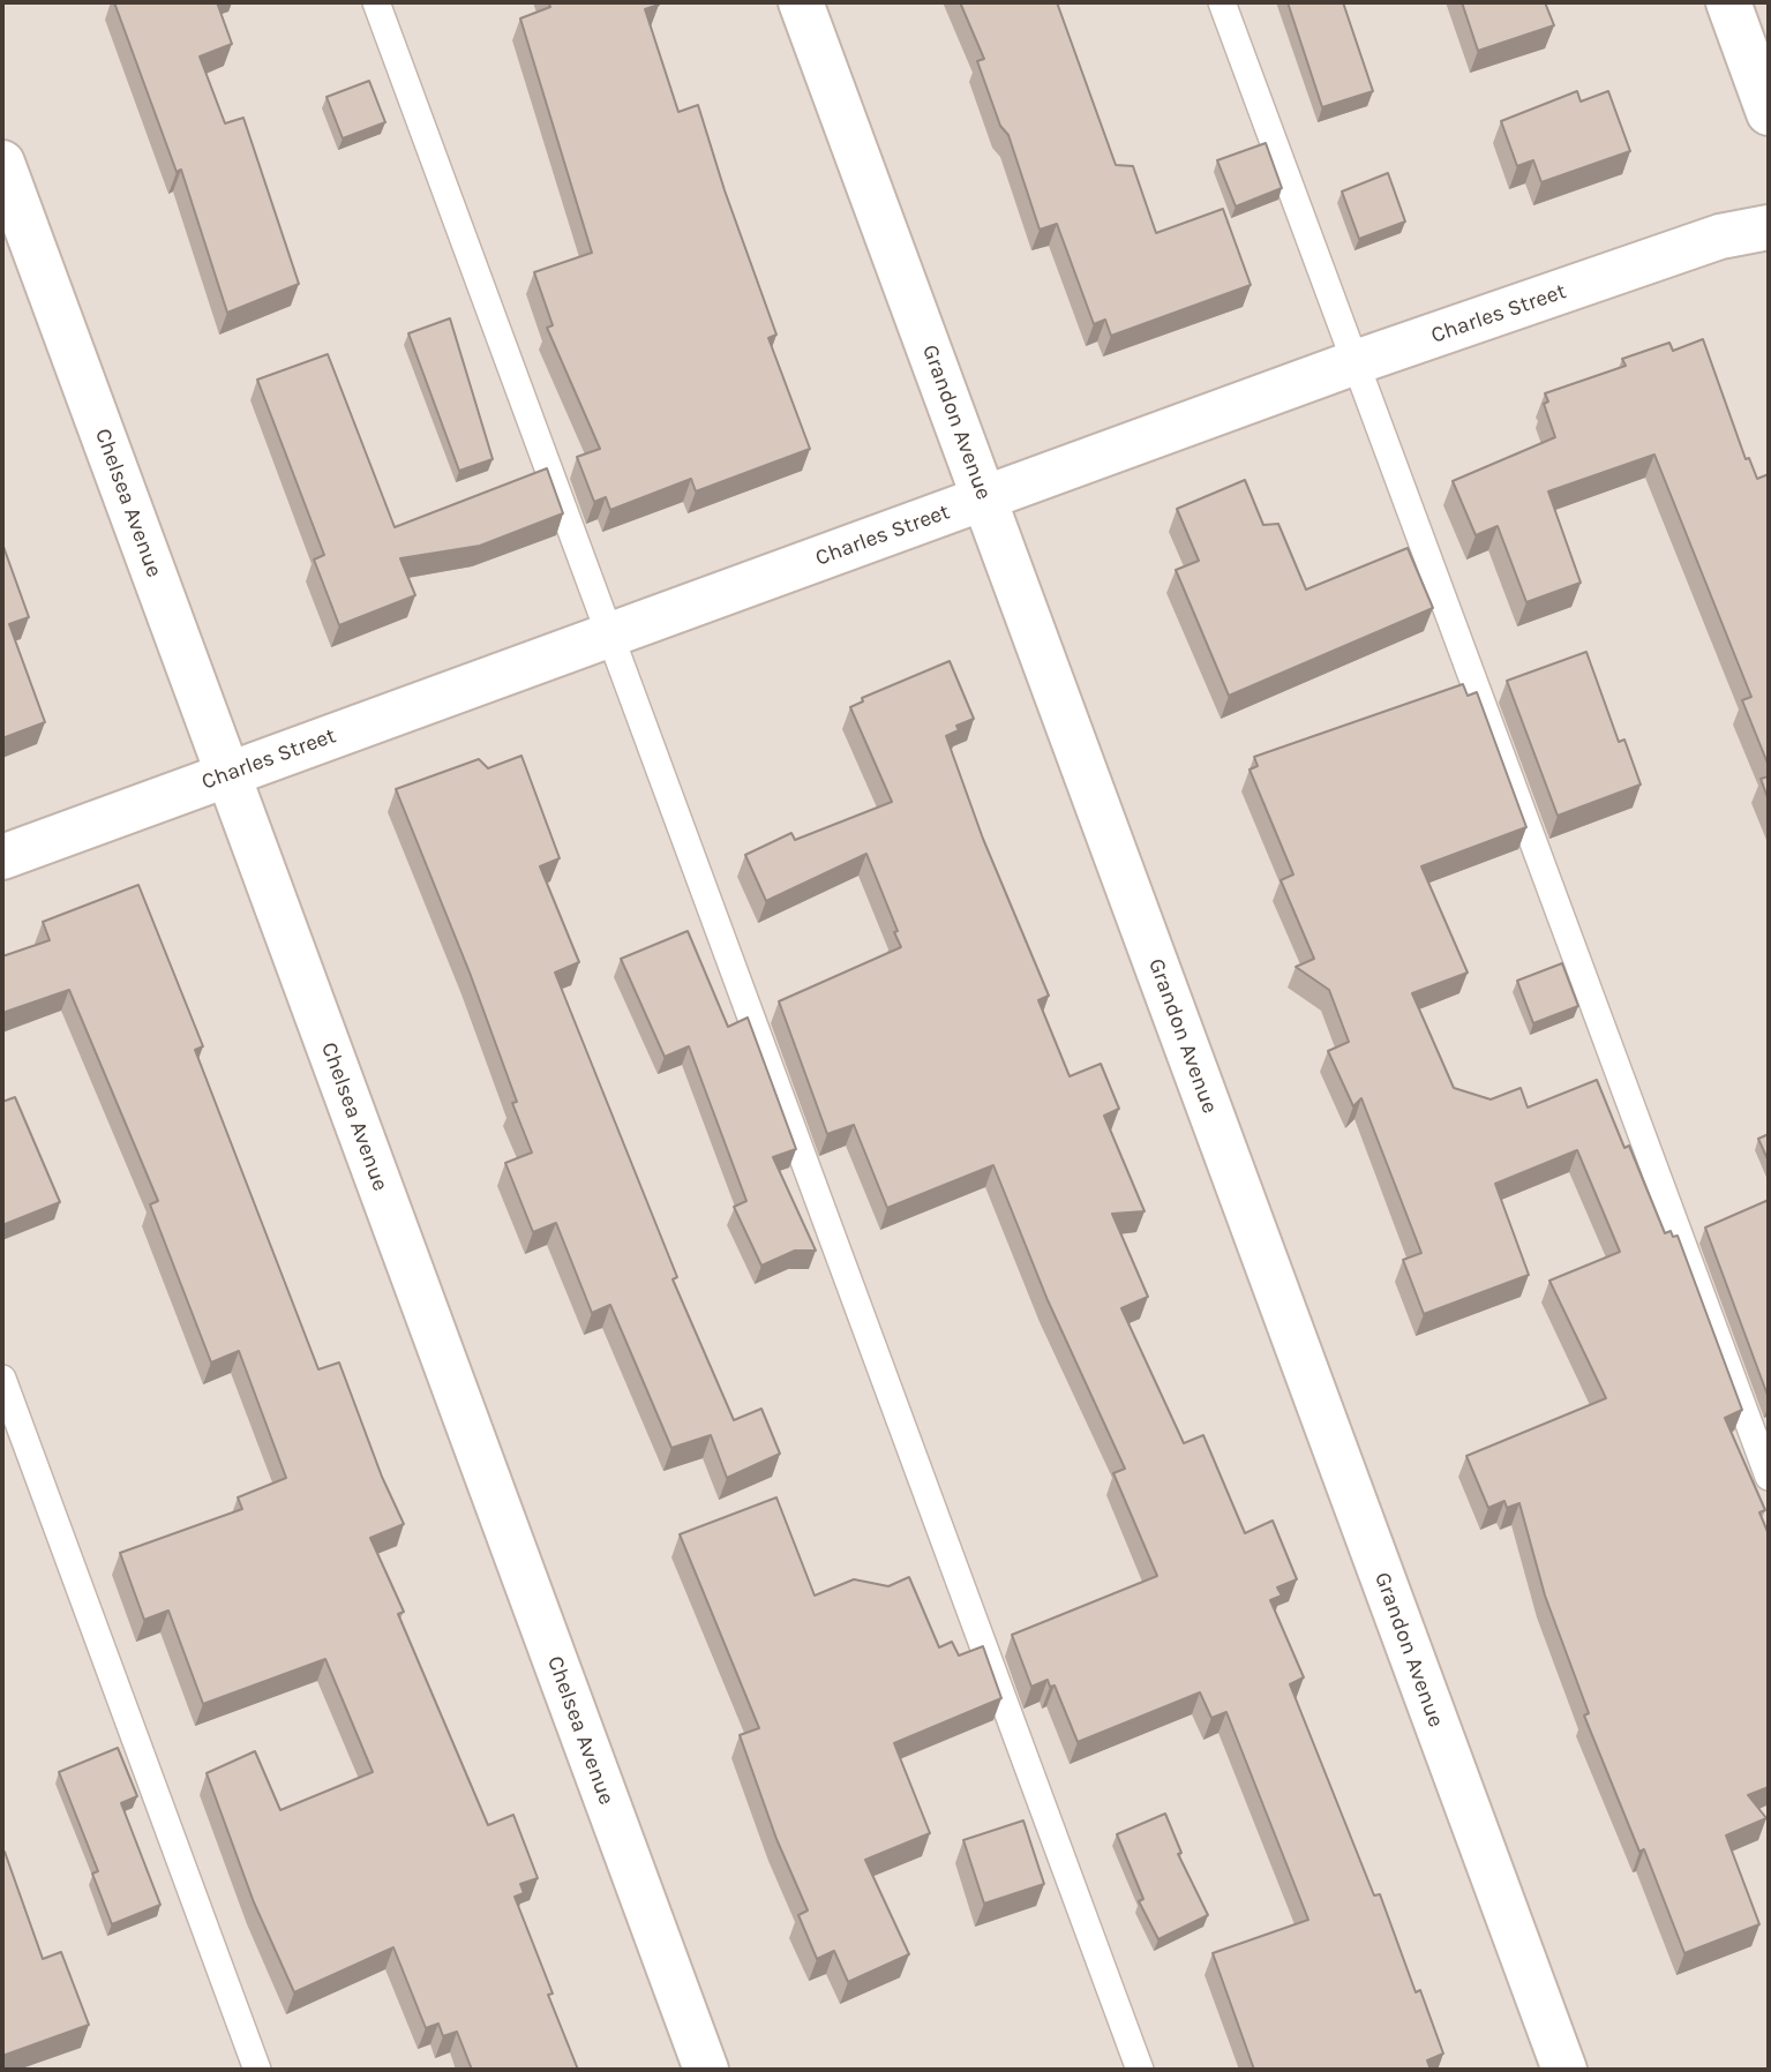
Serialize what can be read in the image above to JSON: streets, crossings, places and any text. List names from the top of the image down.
{
  "streets": {
    "street": ["Charles Street", "Grandon Avenue", "Chelsea Avenue"]
  },
  "crossings": [
    ["Charles Street", "Grandon Avenue"],
    ["Charles Street", "Chelsea Avenue"]
  ]
}
